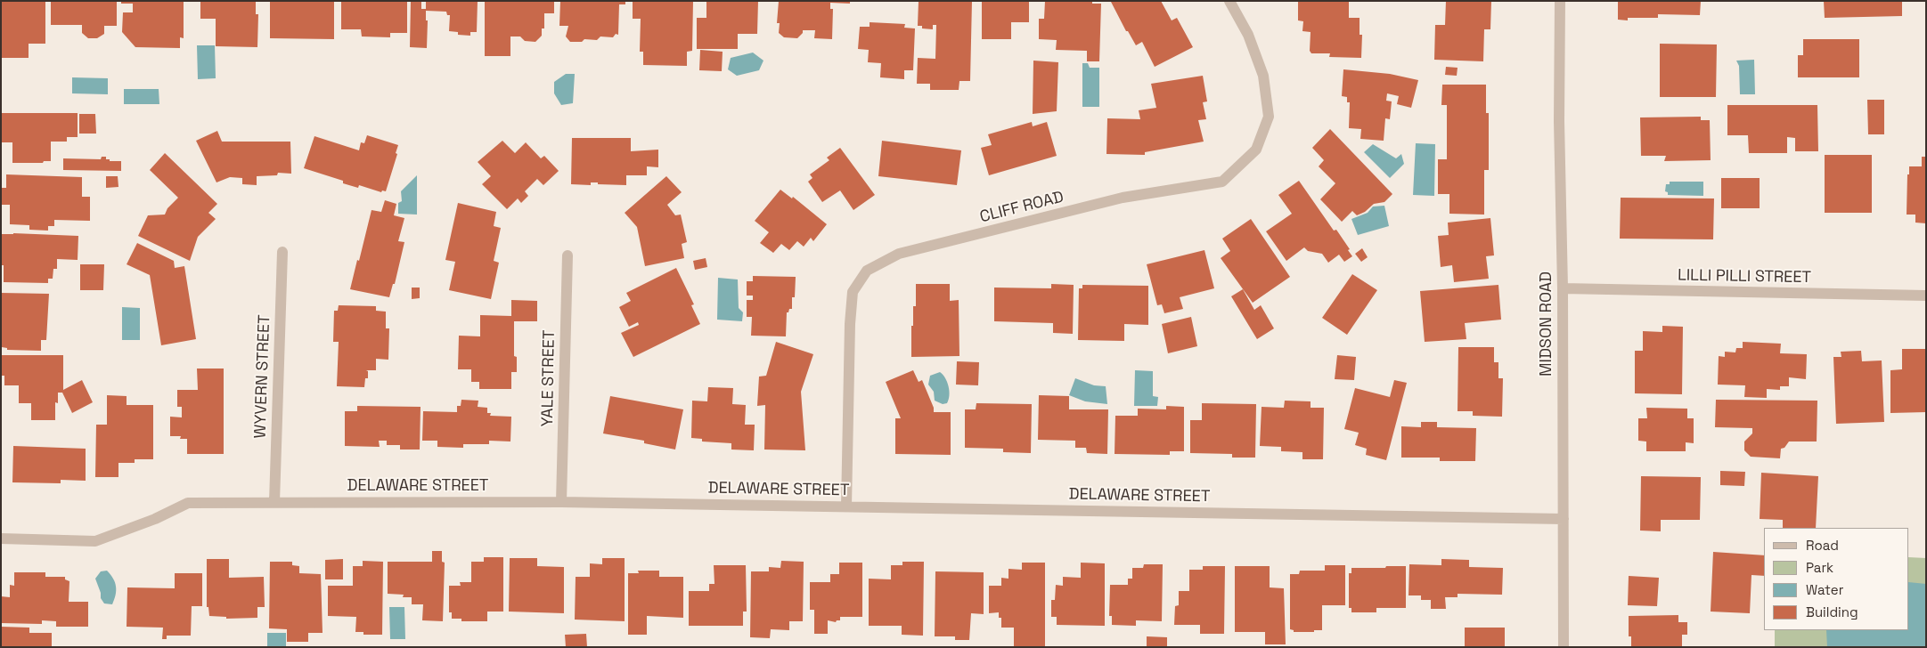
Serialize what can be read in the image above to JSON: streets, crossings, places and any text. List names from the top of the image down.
{
  "streets": {
    "street": [
      "CLIFF ROAD",
      "LILLI PILLI STREET",
      "MIDSON ROAD",
      "WYVERN STREET",
      "YALE STREET",
      "DELAWARE STREET"
    ]
  },
  "crossings": [
    ["CLIFF ROAD", "DELAWARE STREET"],
    ["LILLI PILLI STREET", "MIDSON ROAD"],
    ["MIDSON ROAD", "DELAWARE STREET"],
    ["WYVERN STREET", "DELAWARE STREET"],
    ["YALE STREET", "DELAWARE STREET"]
  ],
  "legend": [
    "Road",
    "Park",
    "Water",
    "Building"
  ]
}
